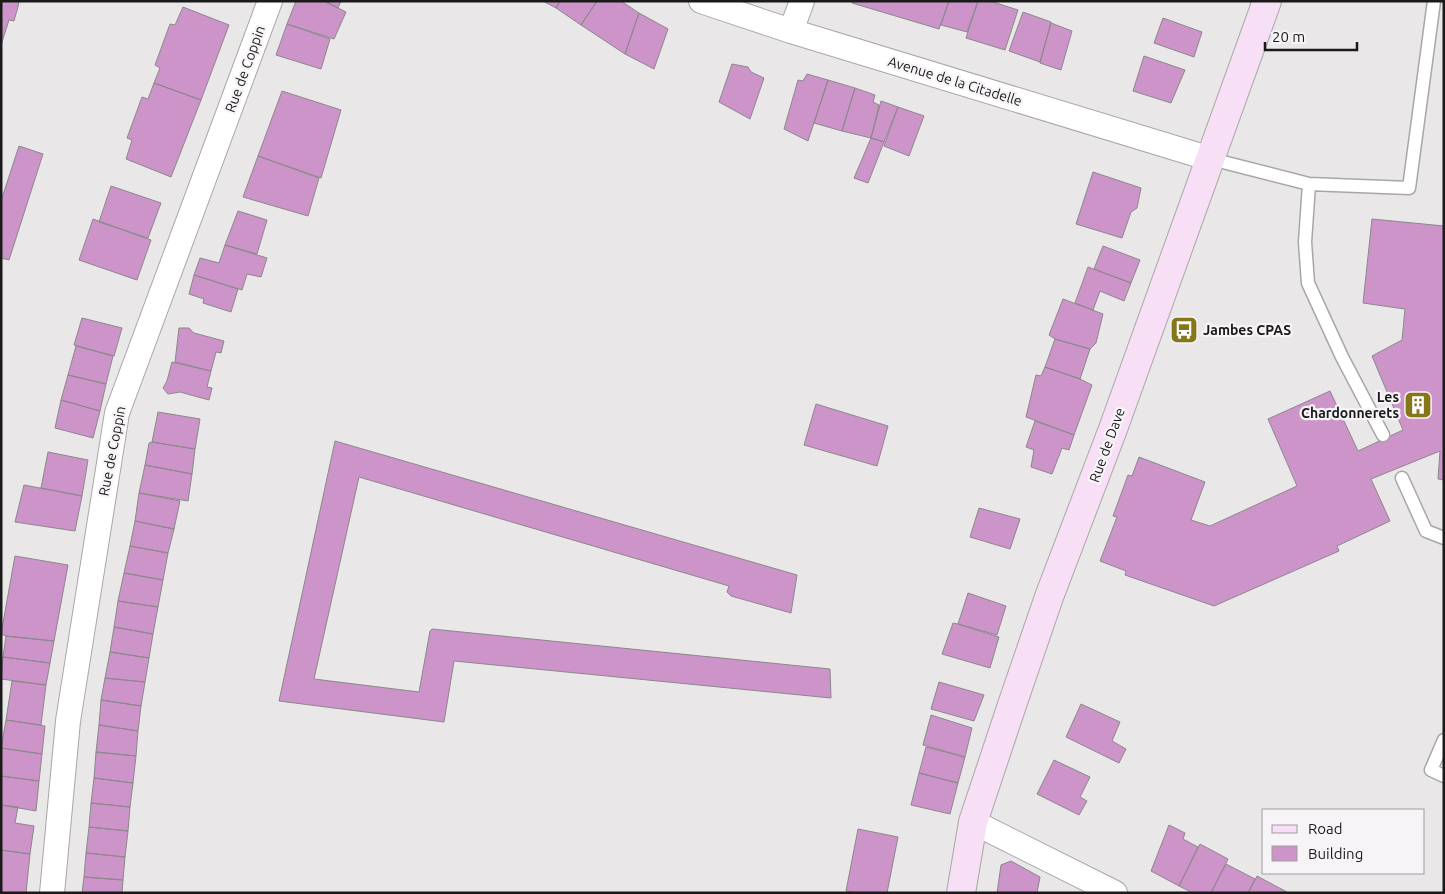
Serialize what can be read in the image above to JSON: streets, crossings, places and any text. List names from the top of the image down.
{
  "streets": {
    "main road": ["Rue de Dave"],
    "street": ["Rue de Coppin", "Avenue de la Citadelle"]
  },
  "crossings": [
    ["Avenue de la Citadelle", "Rue de Dave"]
  ],
  "places": {
    "bus stop": ["Jambes CPAS"],
    "building": ["Les Chardonnerets"]
  },
  "legend": ["Road", "Building"],
  "scale_bar": "20 m"
}
